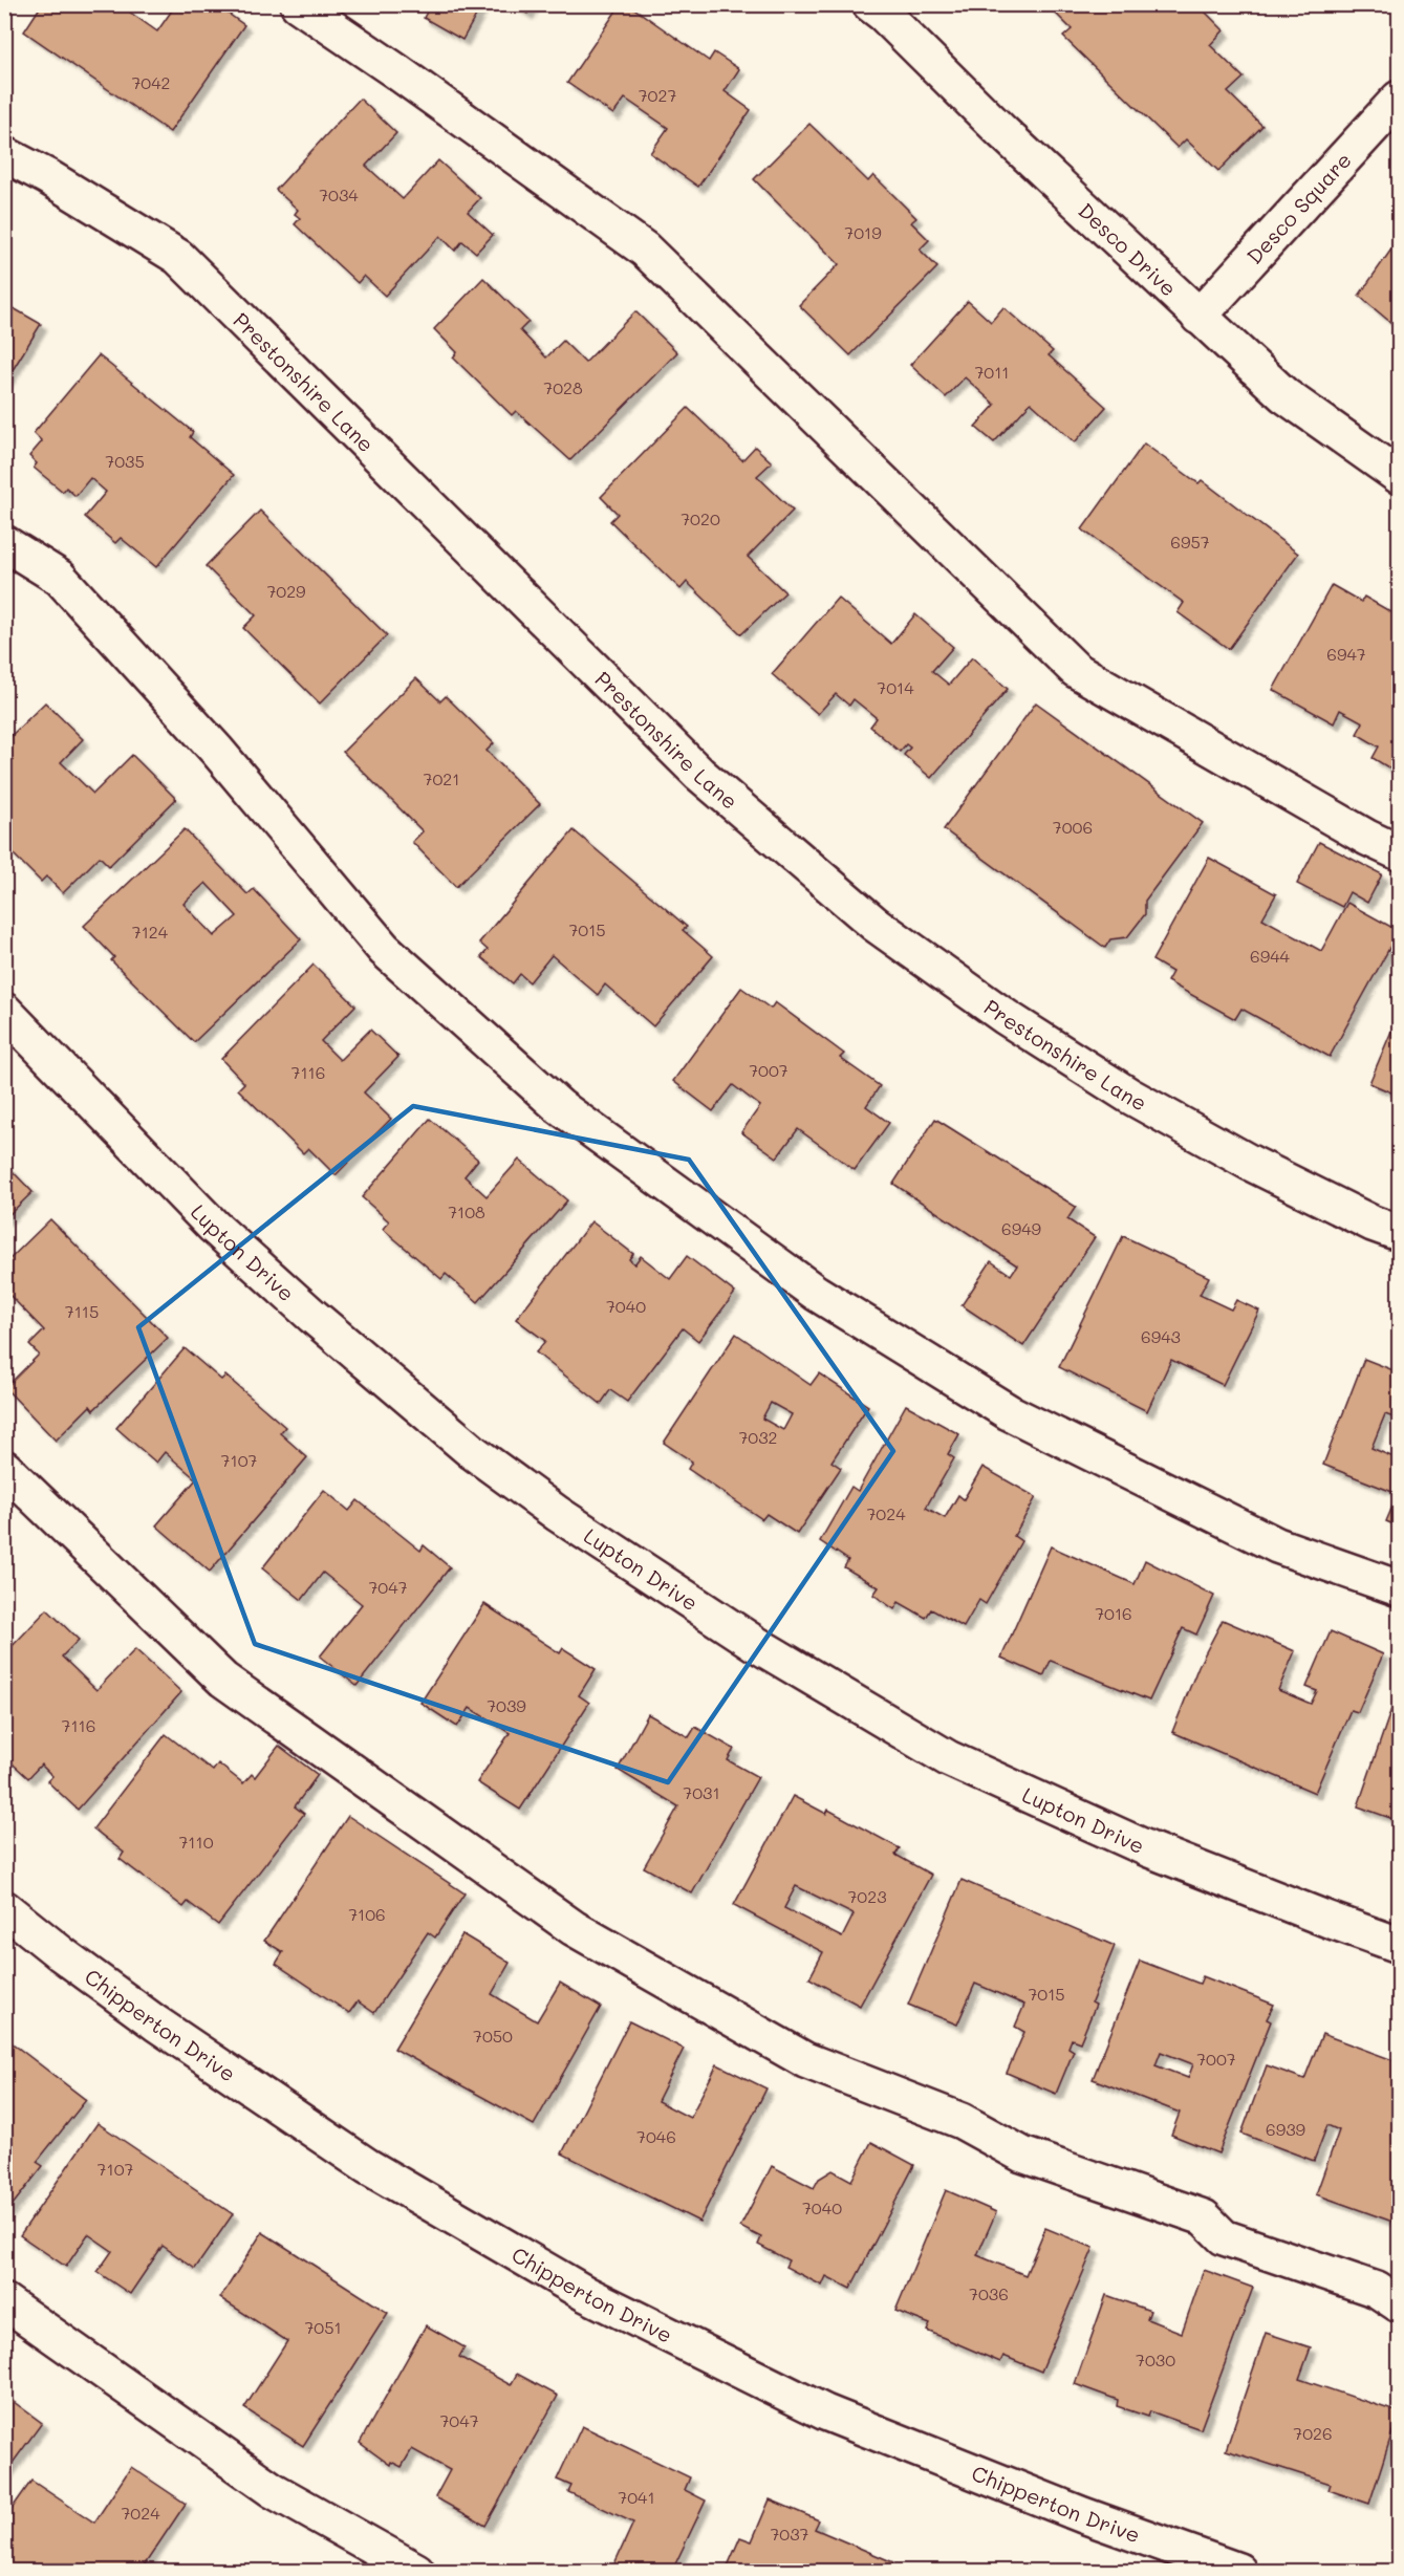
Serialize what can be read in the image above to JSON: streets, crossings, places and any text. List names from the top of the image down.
{
  "streets": {
    "street": [
      "Desco Square",
      "Desco Drive",
      "Prestonshire Lane",
      "Lupton Drive",
      "Chipperton Drive"
    ]
  },
  "crossings": [
    ["Desco Square", "Desco Drive"]
  ],
  "house_numbers": [
    "7042",
    "7027",
    "7034",
    "7019",
    "7011",
    "7028",
    "7035",
    "7020",
    "6957",
    "7029",
    "6947",
    "7014",
    "7021",
    "7006",
    "7015",
    "7124",
    "6944",
    "7007",
    "7116",
    "7108",
    "6949",
    "7040",
    "7115",
    "6943",
    "7032",
    "7107",
    "7024",
    "7047",
    "7016",
    "7039",
    "7116",
    "7031",
    "7110",
    "7023",
    "7106",
    "7015",
    "7050",
    "7007",
    "6939",
    "7046",
    "7107",
    "7040",
    "7036",
    "7051",
    "7030",
    "7047",
    "7026",
    "7041",
    "7024",
    "7037"
  ]
}
